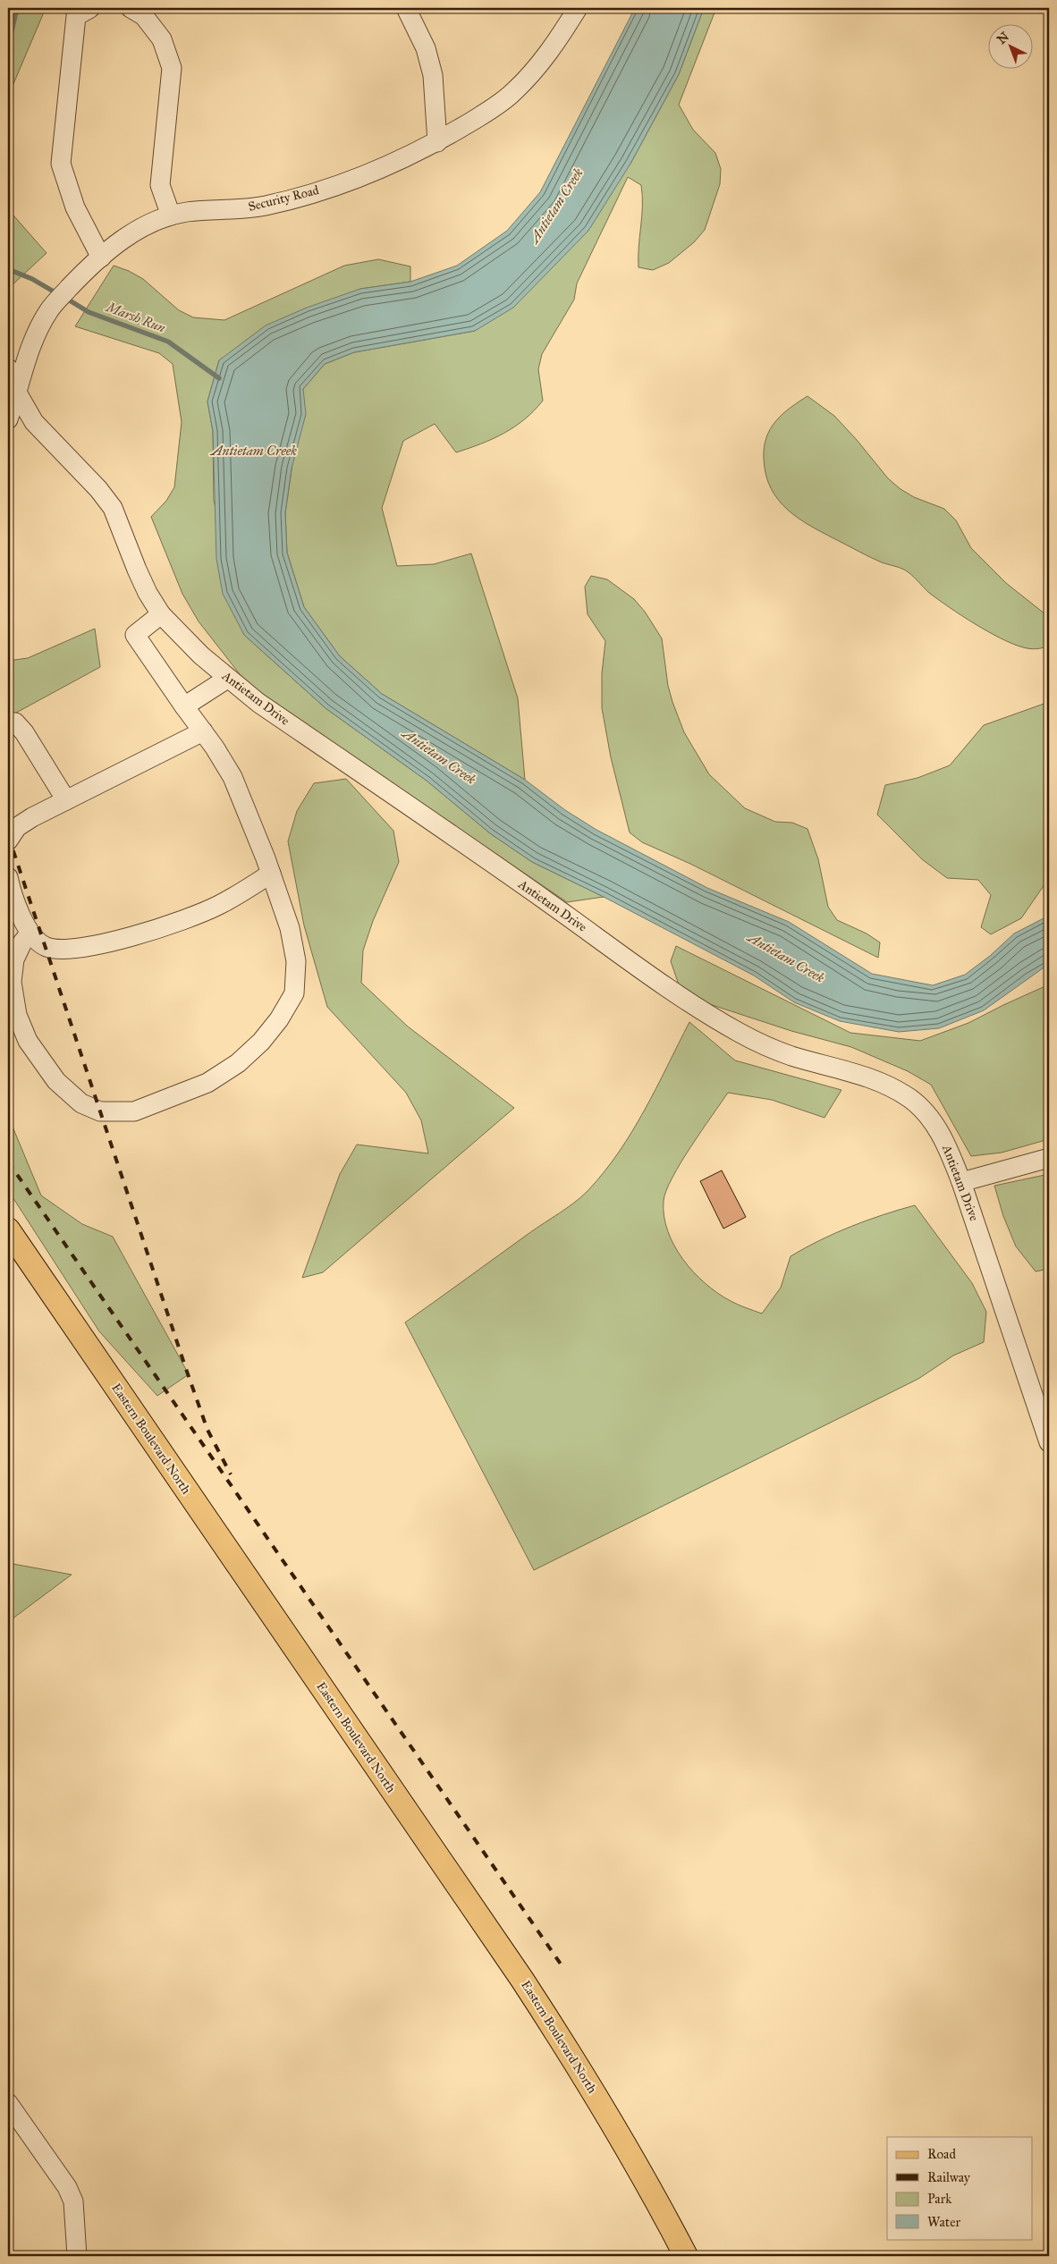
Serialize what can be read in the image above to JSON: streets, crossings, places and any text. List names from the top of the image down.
{
  "streets": {
    "main road": ["Eastern Boulevard North"],
    "street": ["Security Road", "Antietam Drive"]
  },
  "crossings": [
    ["Security Road", "Antietam Drive"]
  ],
  "water": ["Antietam Creek", "Marsh Run"],
  "legend": [
    "Road",
    "Railway",
    "Park",
    "Water"
  ],
  "north": "top left"
}
